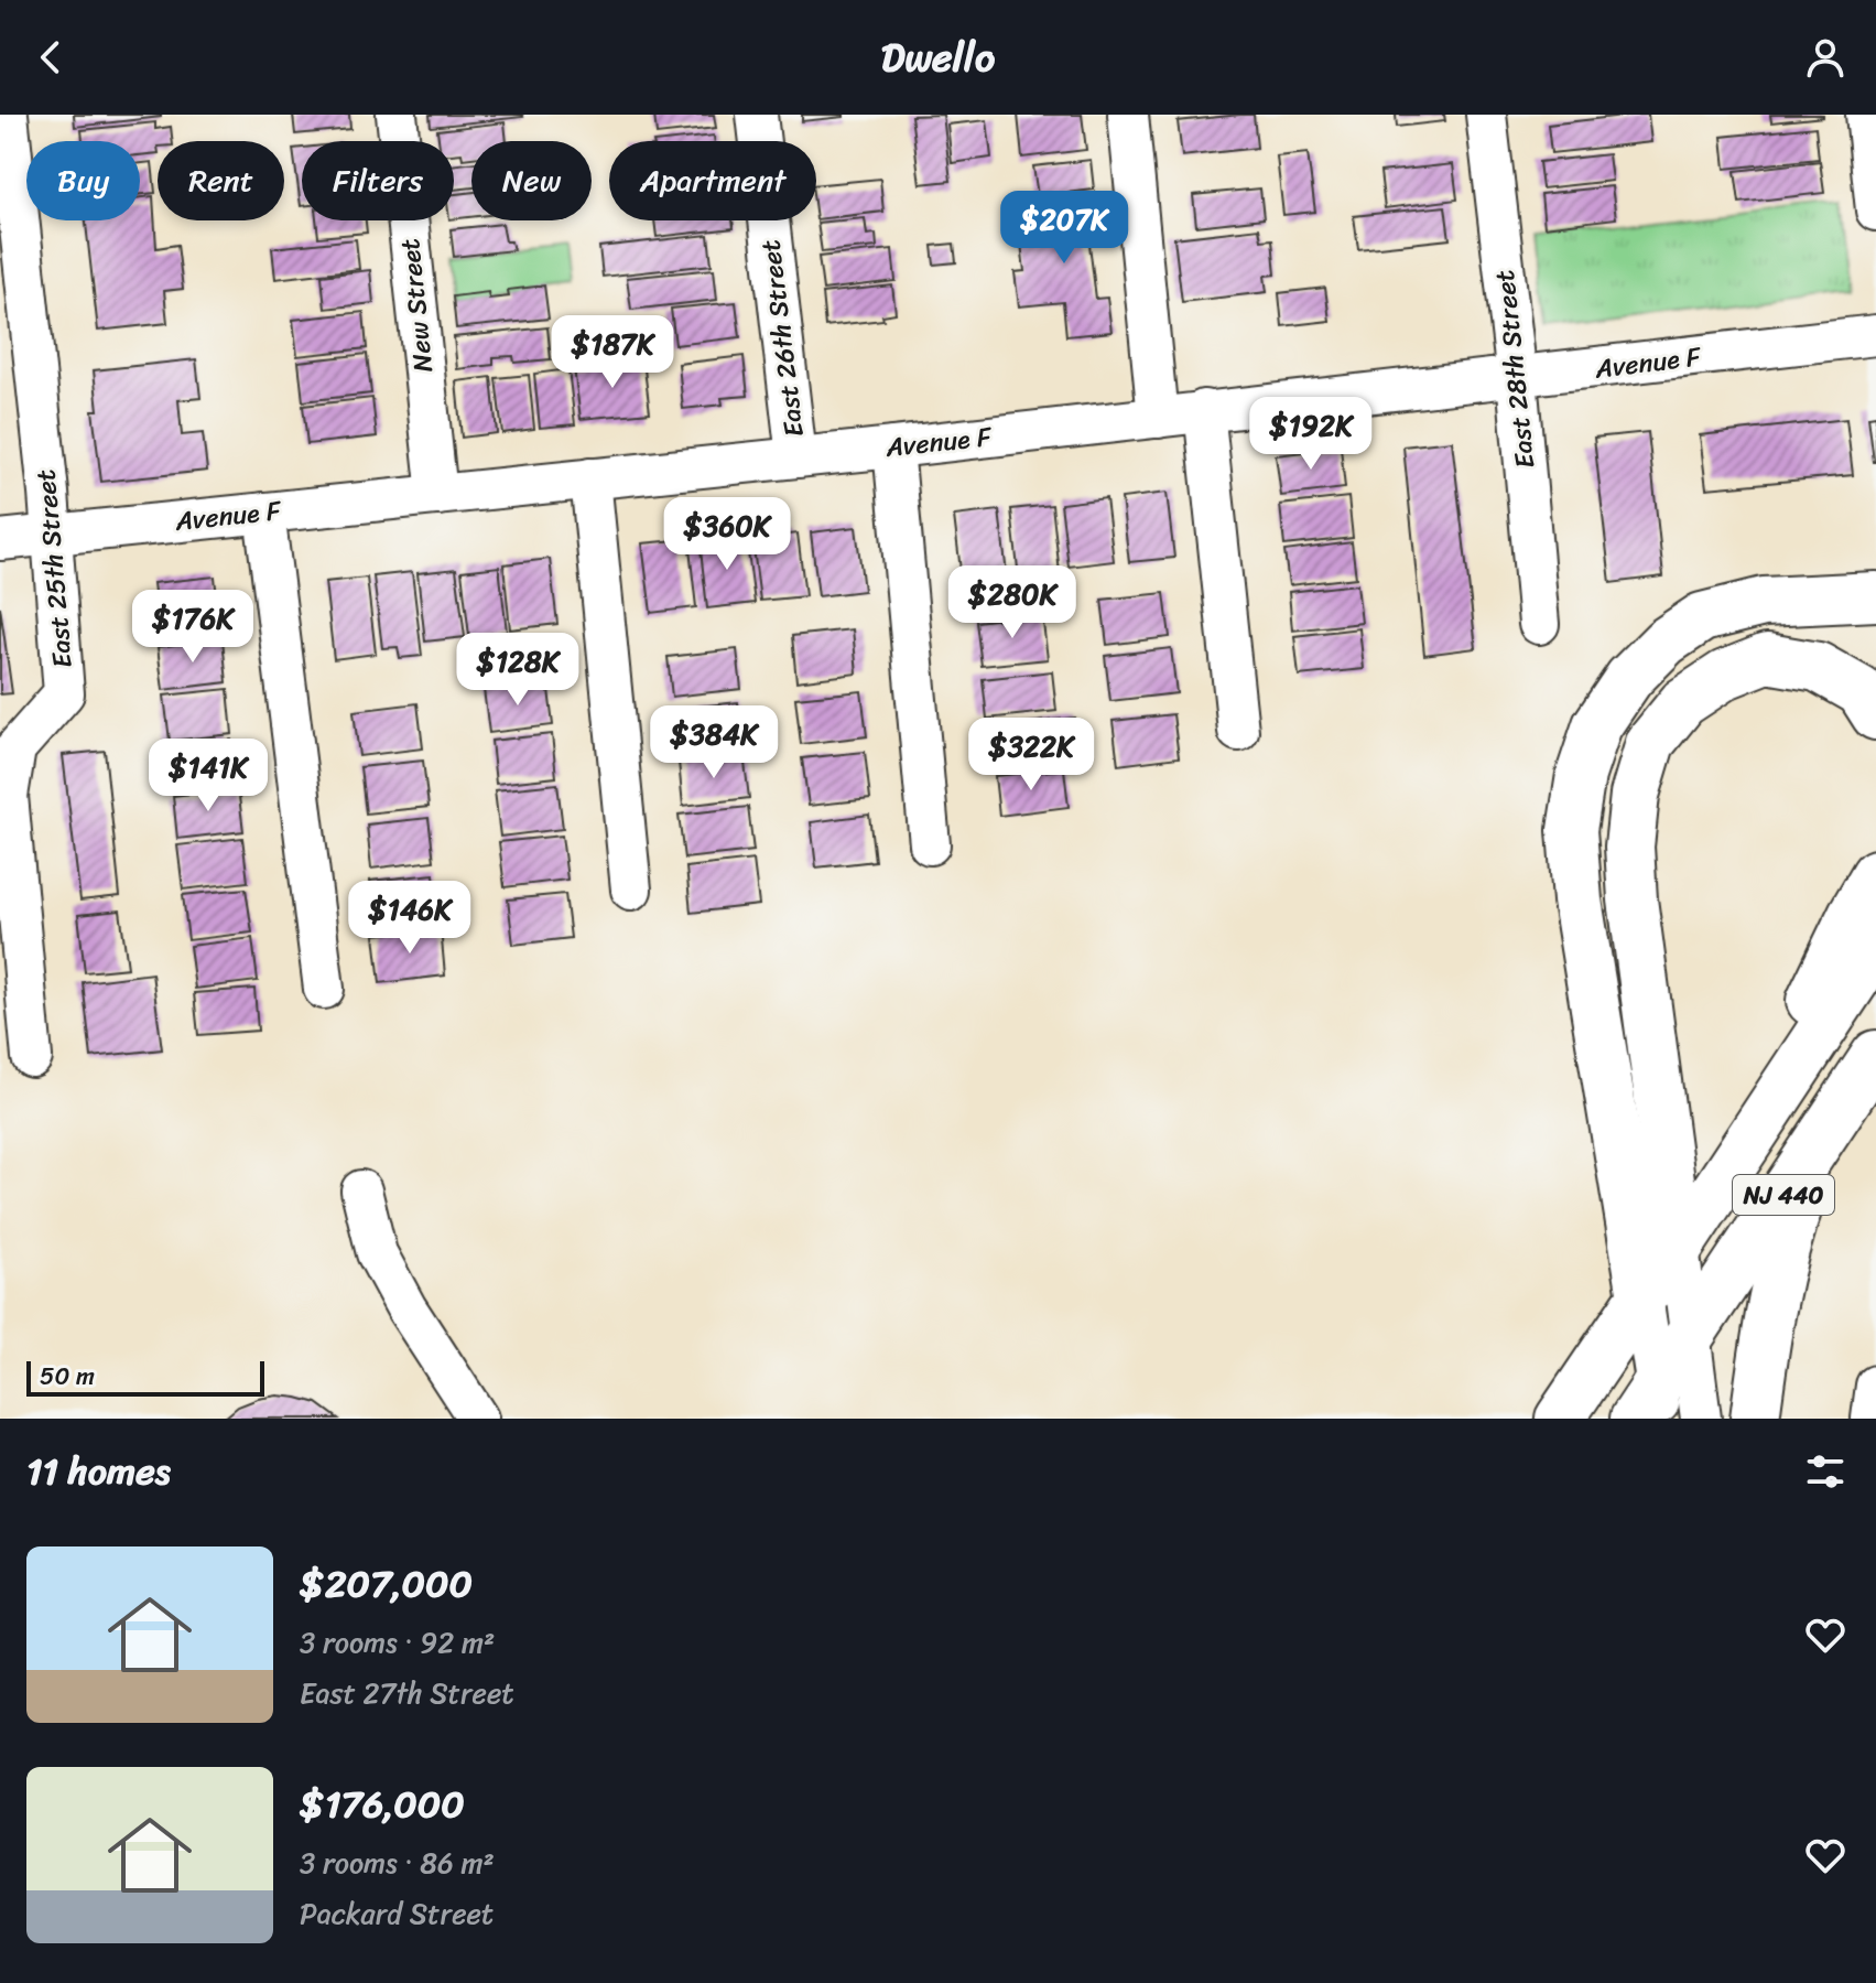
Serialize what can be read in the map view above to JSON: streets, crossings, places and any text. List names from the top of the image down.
{
  "streets": {
    "highway": ["NJ 440"],
    "street": [
      "New Street",
      "East 26th Street",
      "Avenue F",
      "East 28th Street",
      "East 25th Street"
    ]
  },
  "crossings": [
    ["New Street", "Avenue F"],
    ["East 26th Street", "Avenue F"],
    ["Avenue F", "East 28th Street"],
    ["Avenue F", "East 25th Street"]
  ],
  "scale_bar": "50 m",
  "page": {
    "header": "Dwello",
    "chip": [
      "Buy",
      "Rent",
      "Filters",
      "New",
      "Apartment"
    ],
    "price": [
      "$207K",
      "$187K",
      "$192K",
      "$360K",
      "$280K",
      "$176K",
      "$128K",
      "$384K",
      "$322K",
      "$141K",
      "$146K"
    ],
    "scale": "50 m",
    "heading": "11 homes",
    "list": [
      {
        "name": "$207,000",
        "note": "3 rooms · 92 m² · East 27th Street"
      },
      {
        "name": "$176,000",
        "note": "3 rooms · 86 m² · Packard Street"
      }
    ]
  }
}
